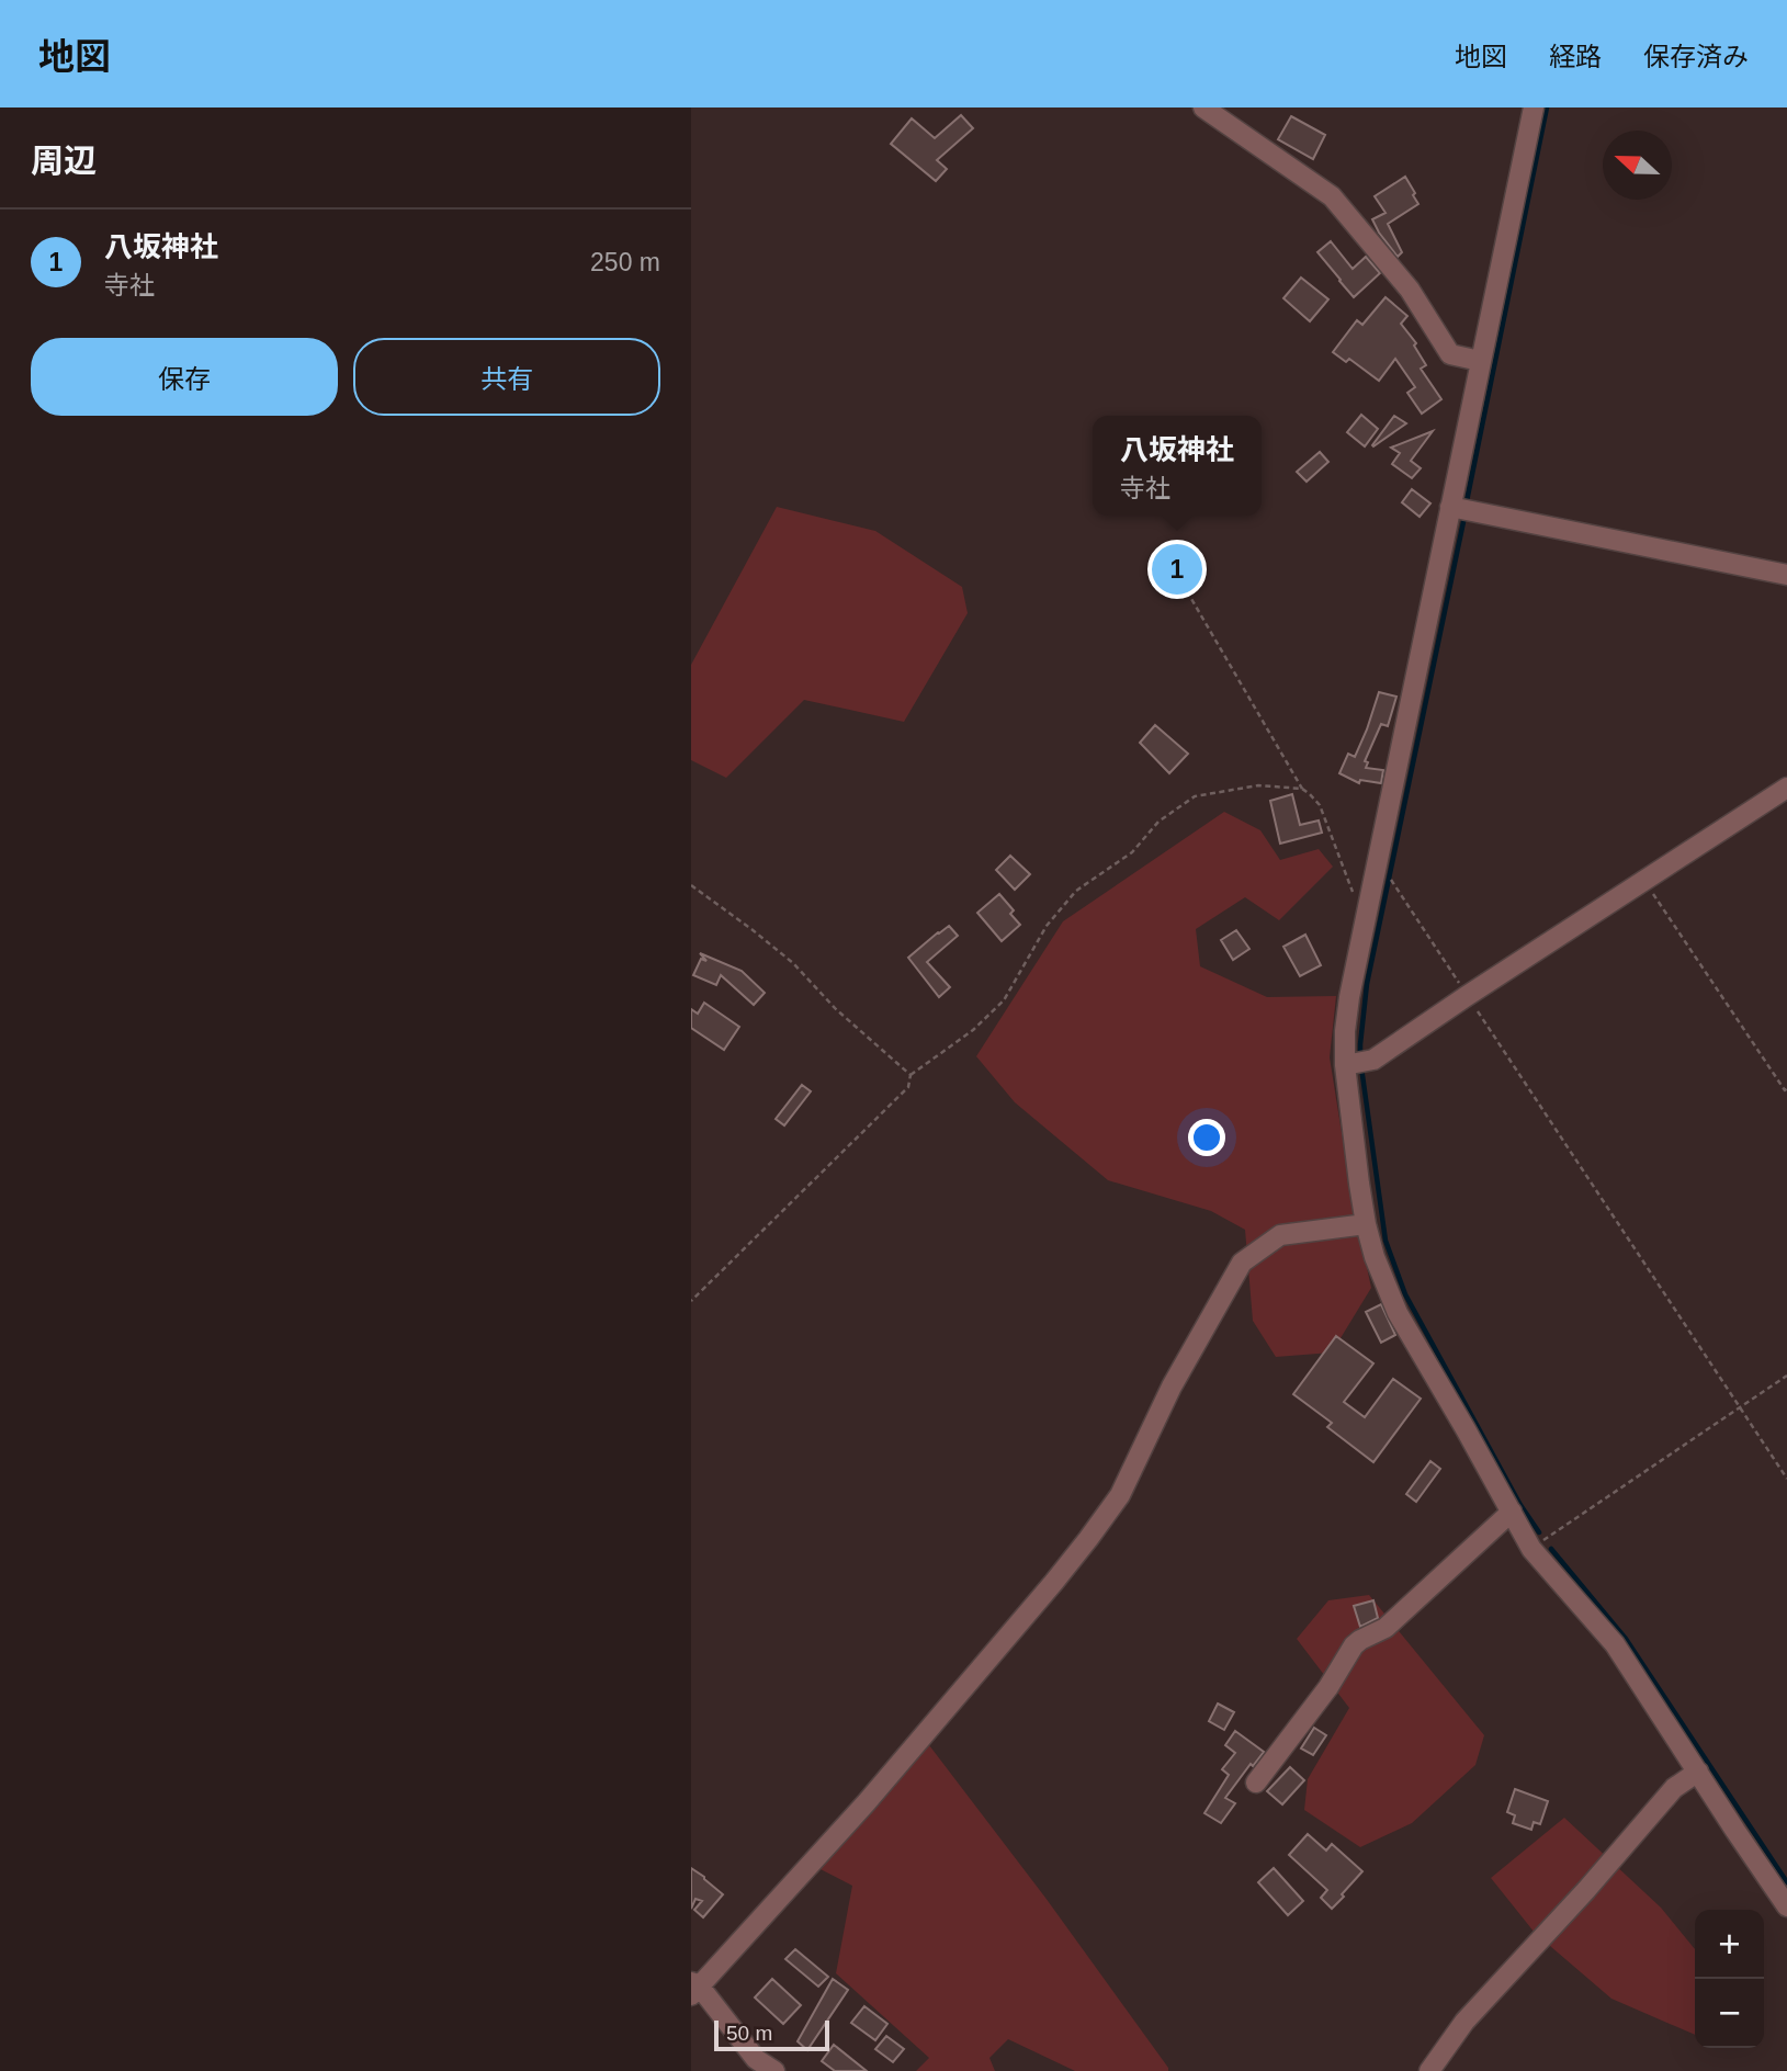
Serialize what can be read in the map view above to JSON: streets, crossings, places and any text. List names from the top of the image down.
{
  "scale_bar": "50 m",
  "north": "left",
  "page": {
    "header": "地図",
    "nav": ["地図", "経路", "保存済み"],
    "heading": "周辺",
    "list": [
      {
        "mark": "1",
        "name": "八坂神社",
        "note": "寺社",
        "value": "250 m"
      }
    ],
    "buttons": ["保存", "共有"],
    "popup": ["八坂神社", "寺社"],
    "pins": "1",
    "map_buttons": ["+", "−"],
    "scale": "50 m"
  }
}
